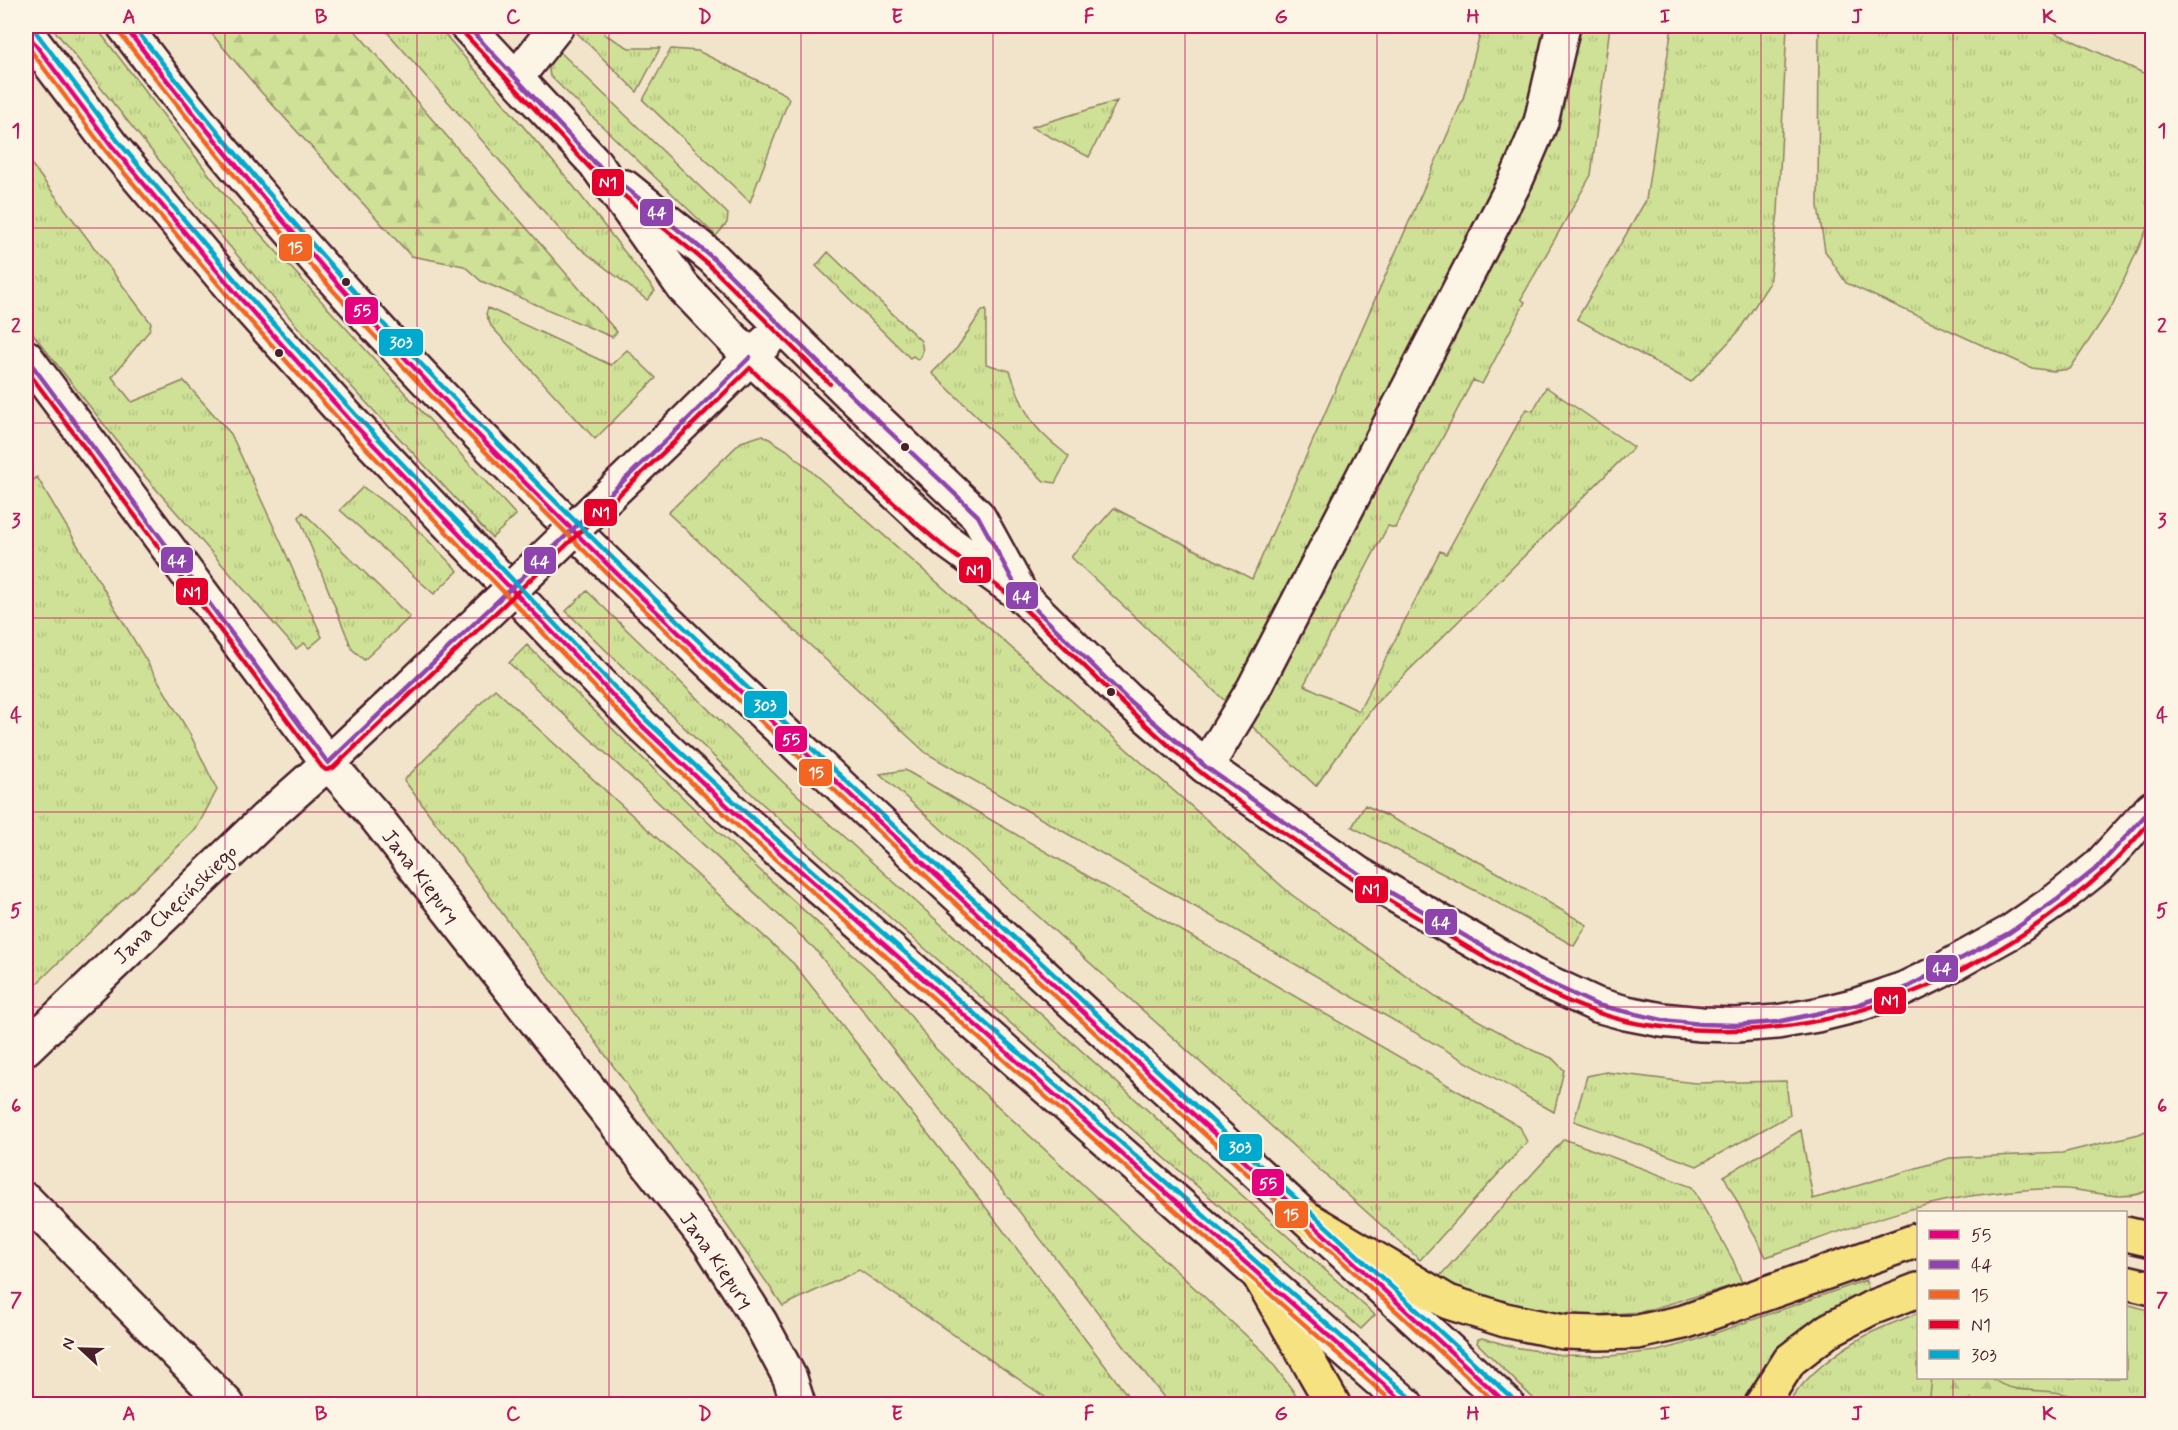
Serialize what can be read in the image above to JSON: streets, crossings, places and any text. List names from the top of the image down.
{
  "streets": {
    "street": ["Jana Kiepury", "Jana Chęcińskiego"]
  },
  "crossings": [
    ["Jana Kiepury", "Jana Chęcińskiego"]
  ],
  "lines": [
    "transit line 55",
    "transit line 44",
    "transit line 303",
    "transit line 15",
    "transit line N1"
  ],
  "legend": [
    "55",
    "44",
    "15",
    "N1",
    "303"
  ],
  "north": "left",
  "grid": {
    "columns": [
      "A",
      "B",
      "C",
      "D",
      "E",
      "F",
      "G",
      "H",
      "I",
      "J",
      "K"
    ],
    "rows": [
      "1",
      "2",
      "3",
      "4",
      "5",
      "6",
      "7"
    ]
  }
}
